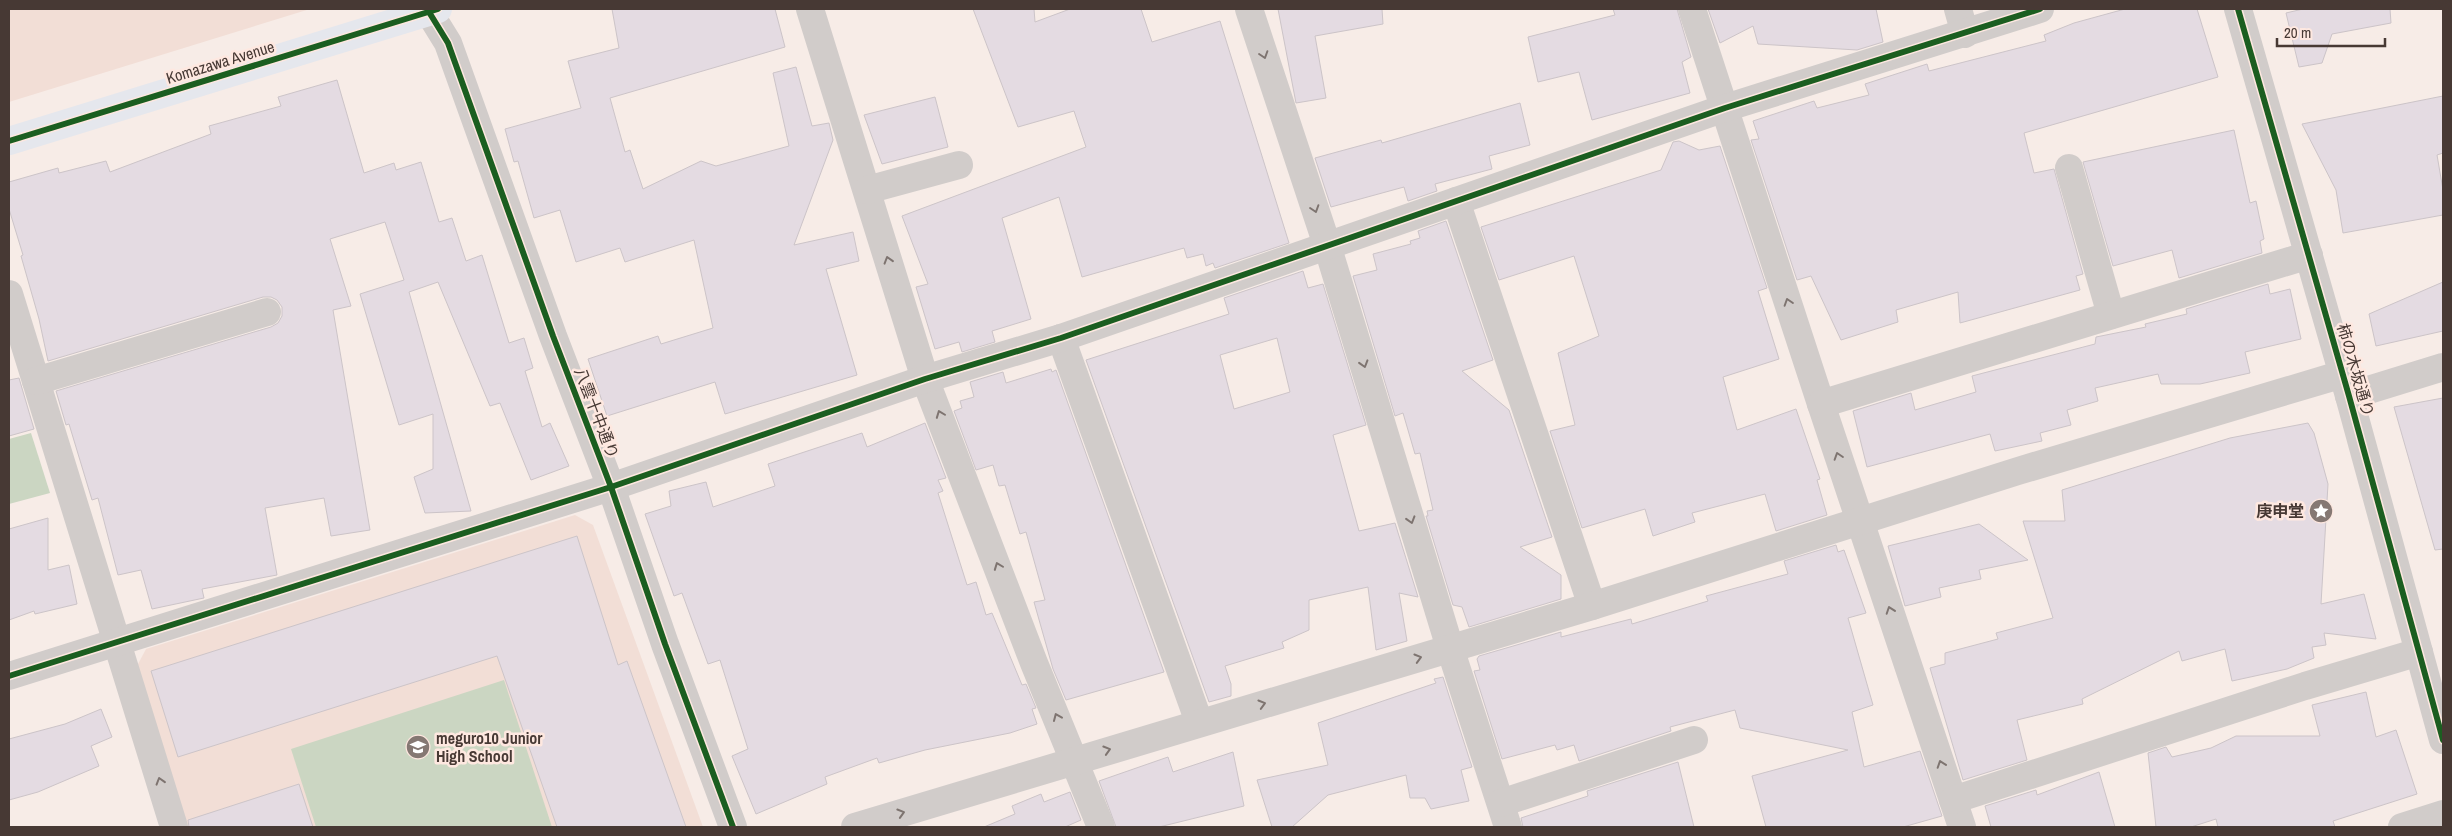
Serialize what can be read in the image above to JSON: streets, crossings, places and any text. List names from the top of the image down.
{
  "streets": {
    "main road": ["Komazawa Avenue"],
    "street": ["柿の木坂通り", "八雲十中通り"]
  },
  "crossings": [
    ["Komazawa Avenue", "八雲十中通り"]
  ],
  "places": {
    "place": ["庚申堂"],
    "school or university": ["meguro10 Junior High School"]
  },
  "scale_bar": "20 m"
}
